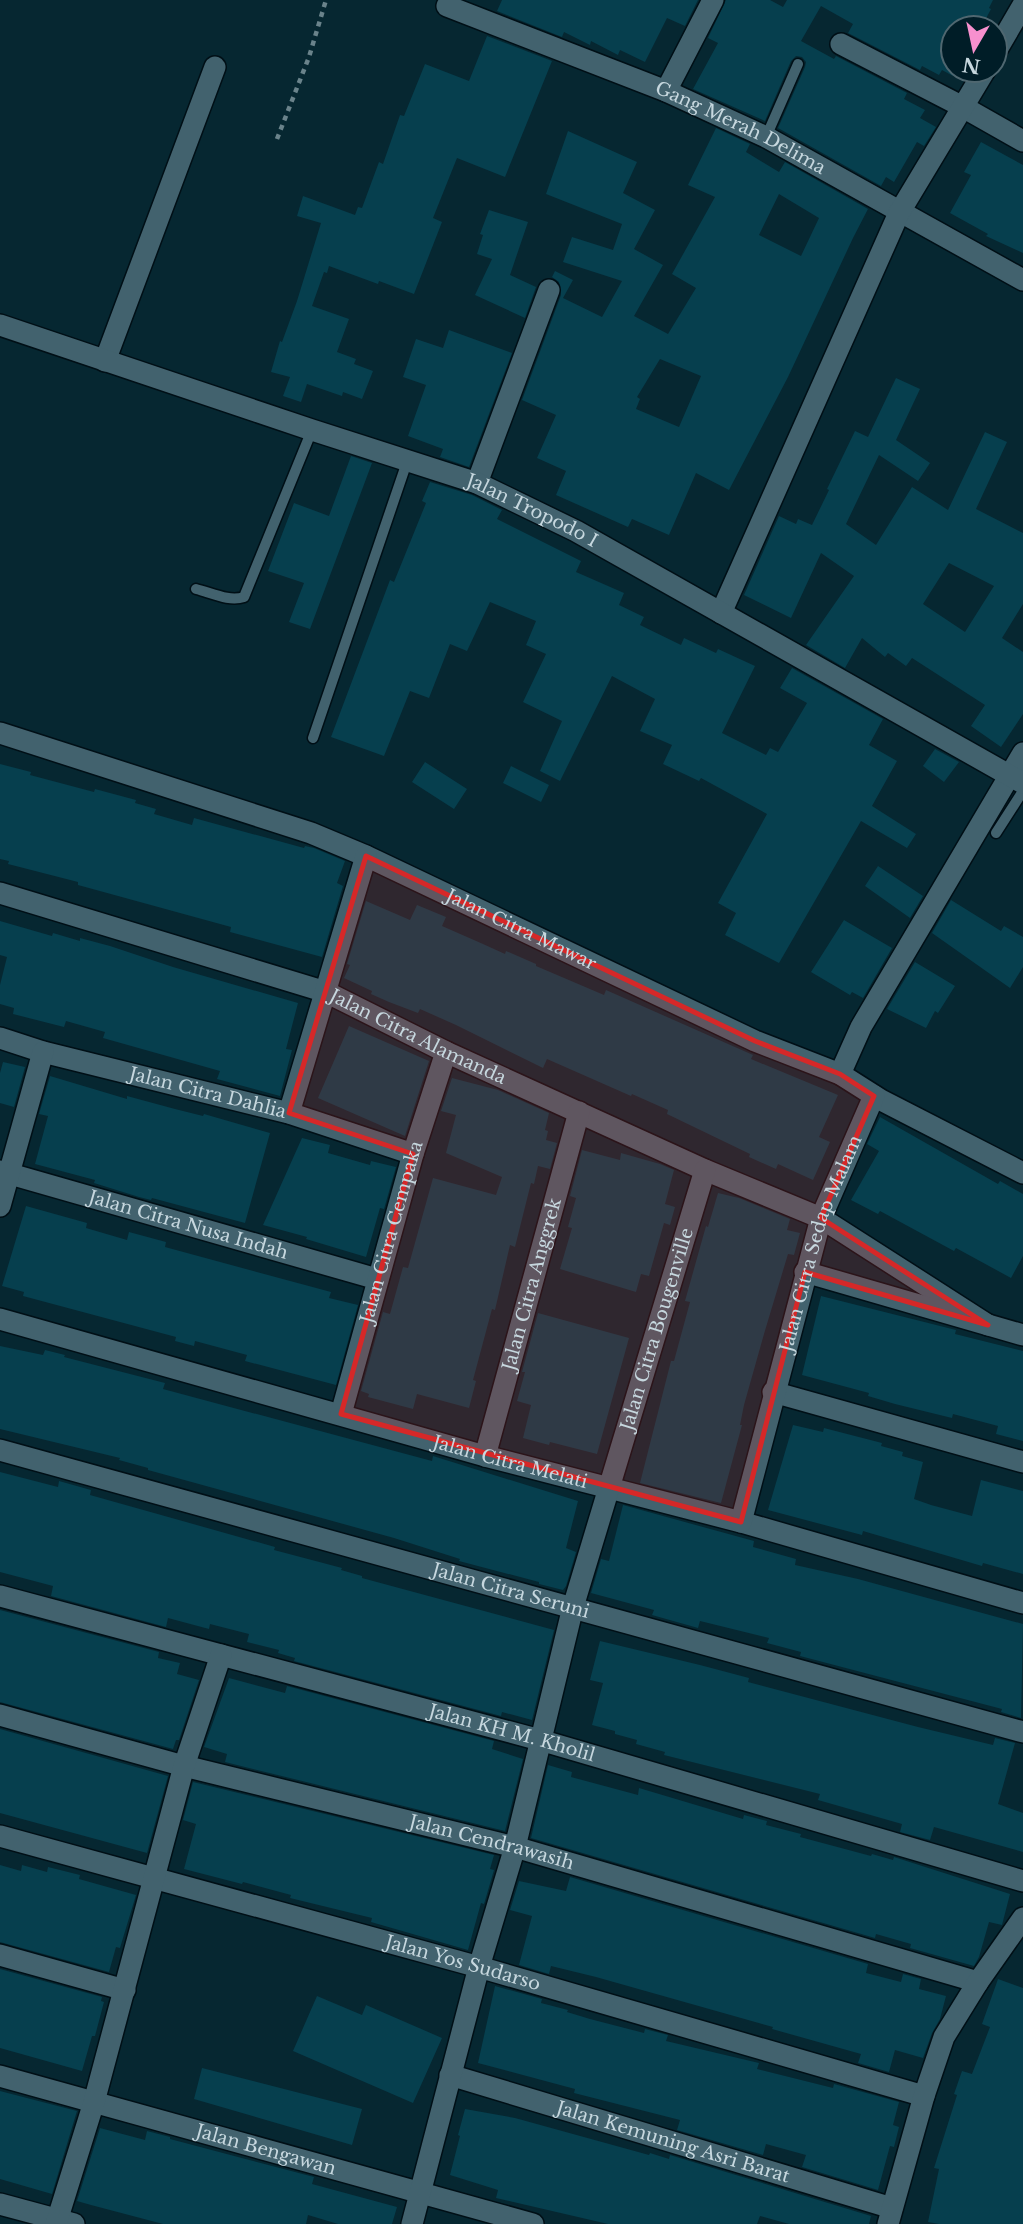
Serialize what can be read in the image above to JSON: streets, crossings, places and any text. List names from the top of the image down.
{
  "streets": {
    "street": [
      "Gang Merah Delima",
      "Jalan Tropodo I",
      "Jalan Citra Mawar",
      "Jalan Citra Alamanda",
      "Jalan Citra Dahlia",
      "Jalan Citra Nusa Indah",
      "Jalan Citra Cempaka",
      "Jalan Citra Sedap Malam",
      "Jalan Citra Anggrek",
      "Jalan Citra Bougenville",
      "Jalan Citra Melati",
      "Jalan Citra Seruni",
      "Jalan KH M. Kholil",
      "Jalan Cendrawasih",
      "Jalan Yos Sudarso",
      "Jalan Kemuning Asri Barat",
      "Jalan Bengawan"
    ]
  },
  "crossings": [
    ["Jalan Citra Mawar", "Jalan Citra Sedap Malam"],
    ["Jalan Citra Alamanda", "Jalan Citra Cempaka"],
    ["Jalan Citra Alamanda", "Jalan Citra Sedap Malam"],
    ["Jalan Citra Alamanda", "Jalan Citra Anggrek"],
    ["Jalan Citra Alamanda", "Jalan Citra Bougenville"],
    ["Jalan Citra Dahlia", "Jalan Citra Cempaka"],
    ["Jalan Citra Nusa Indah", "Jalan Citra Cempaka"],
    ["Jalan Citra Cempaka", "Jalan Citra Melati"],
    ["Jalan Citra Sedap Malam", "Jalan Citra Melati"],
    ["Jalan Citra Anggrek", "Jalan Citra Melati"],
    ["Jalan Citra Bougenville", "Jalan Citra Melati"],
    ["Jalan Citra Bougenville", "Jalan Citra Seruni"],
    ["Jalan Citra Bougenville", "Jalan KH M. Kholil"],
    ["Jalan Citra Bougenville", "Jalan Cendrawasih"],
    ["Jalan Citra Bougenville", "Jalan Yos Sudarso"],
    ["Jalan Citra Bougenville", "Jalan Kemuning Asri Barat"],
    ["Jalan Citra Bougenville", "Jalan Bengawan"]
  ],
  "north": "bottom"
}
